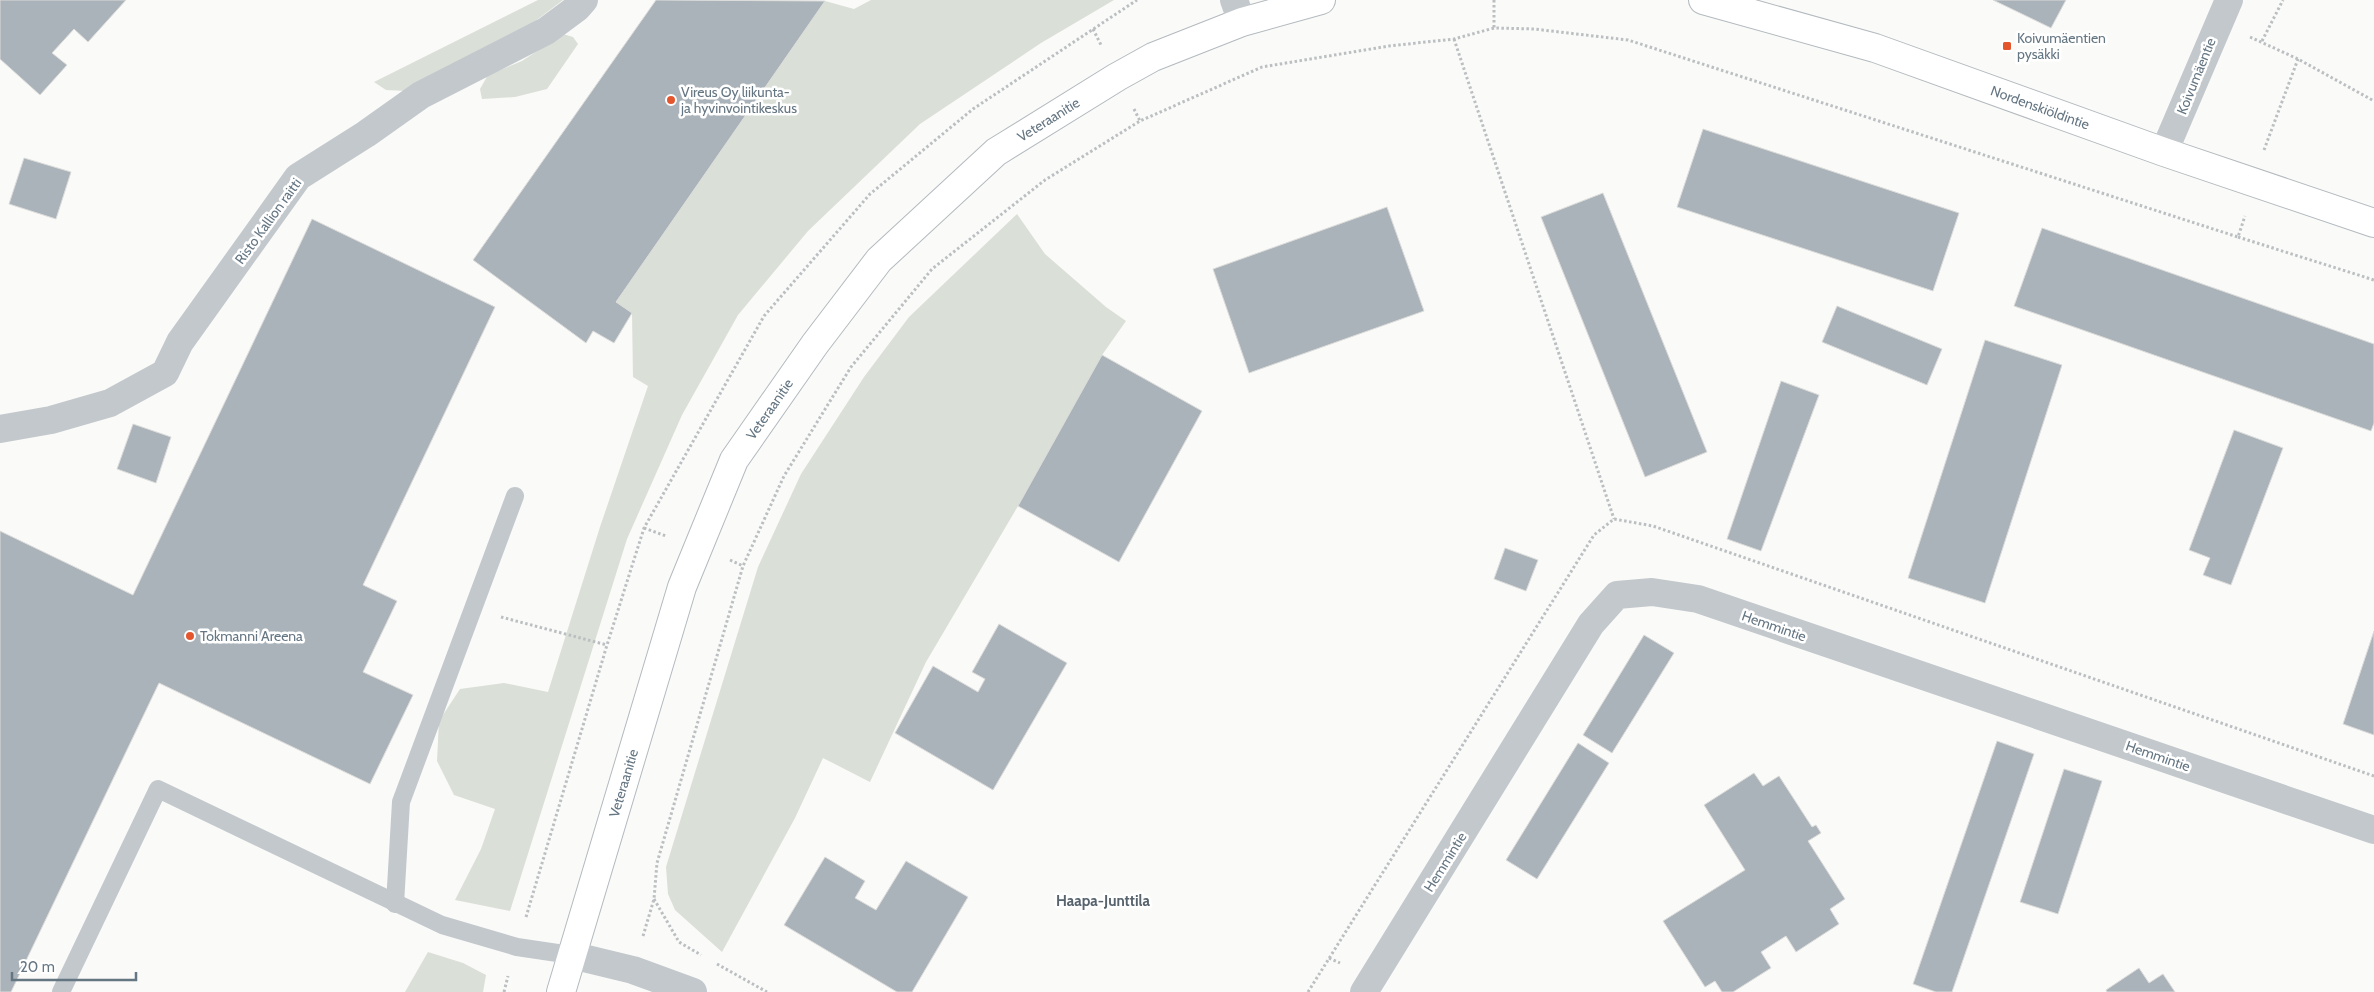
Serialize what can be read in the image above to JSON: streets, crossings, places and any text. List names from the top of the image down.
{
  "streets": {
    "main road": ["Nordenskiöldintie", "Veteraanitie"],
    "street": ["Koivumäentie", "Risto Kallion raitti", "Hemmintie"]
  },
  "crossings": [
    ["Koivumäentie", "Nordenskiöldintie"]
  ],
  "districts": ["Haapa-Junttila"],
  "places": {
    "transit": ["Koivumäentien pysäkki"],
    "other": ["Vireus Oy liikunta- ja hyvinvointikeskus", "Tokmanni Areena"]
  },
  "scale_bar": "20 m"
}
